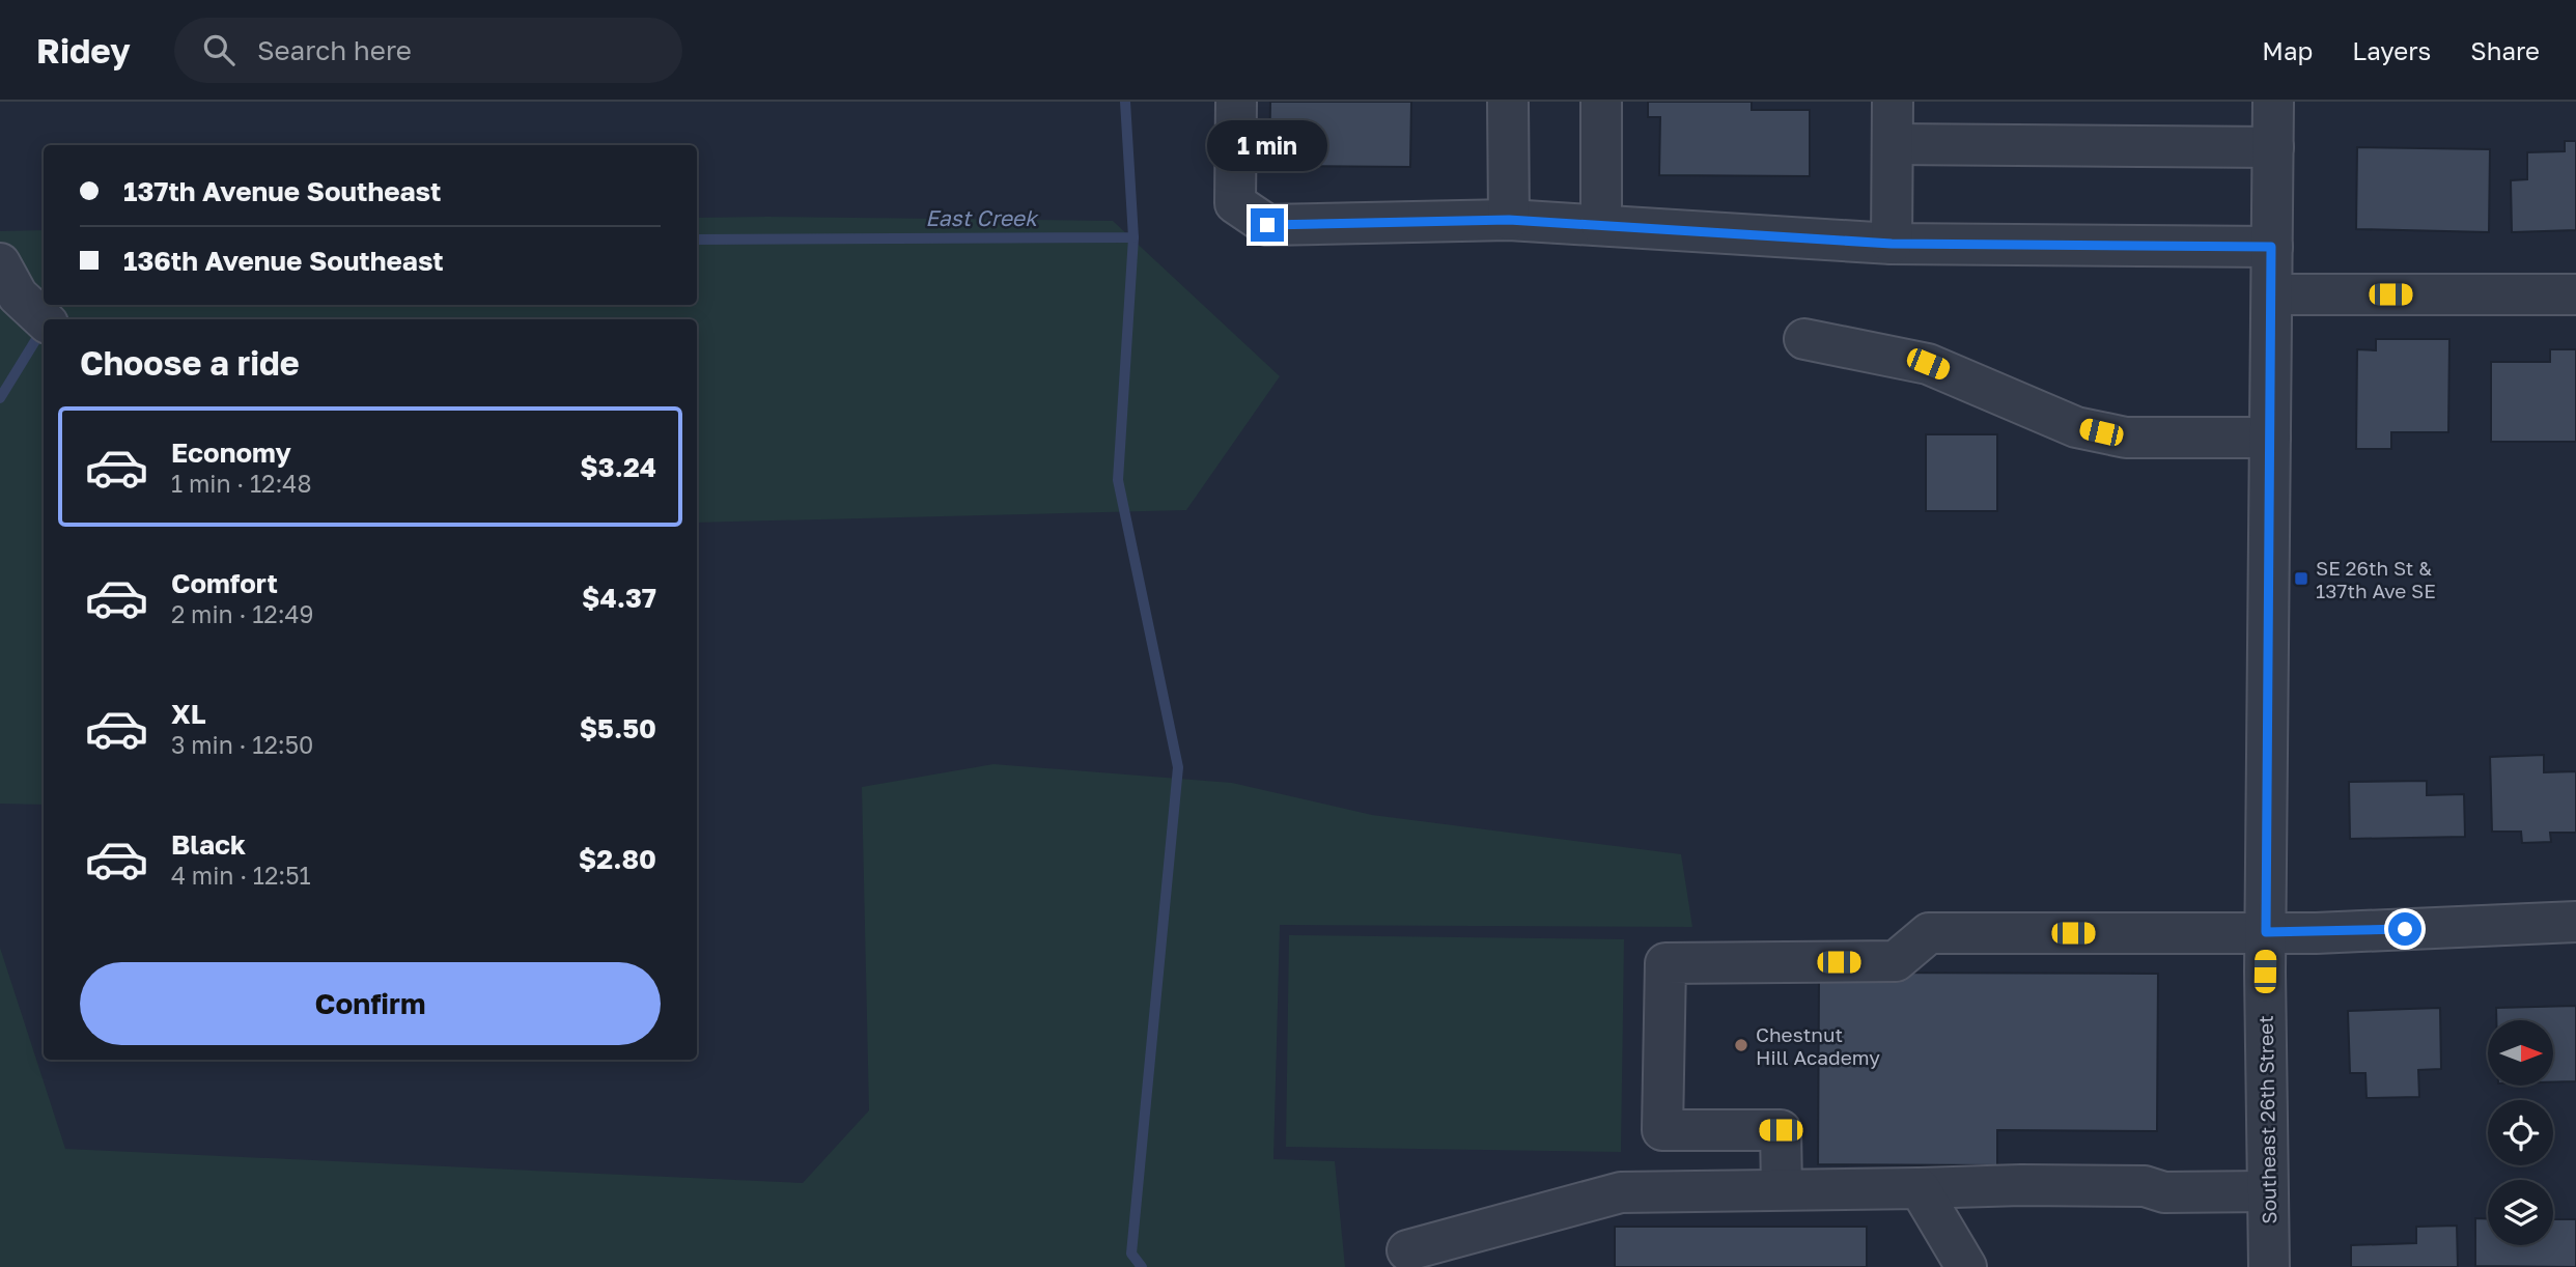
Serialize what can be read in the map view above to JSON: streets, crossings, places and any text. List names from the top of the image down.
{
  "streets": {
    "street": ["Southeast 26th Street"]
  },
  "water": ["East Creek"],
  "places": {
    "transit": ["SE 26th St & 137th Ave SE"],
    "other": ["Chestnut Hill Academy"]
  },
  "north": "right",
  "page": {
    "header": "Ridey",
    "search": "Search here",
    "nav": ["Map", "Layers", "Share"],
    "bubble": "1 min",
    "banner": ["137th Avenue Southeast", "136th Avenue Southeast"],
    "heading": "Choose a ride",
    "list": [
      {
        "name": "Economy",
        "note": "1 min · 12:48",
        "value": "$3.24"
      },
      {
        "name": "Comfort",
        "note": "2 min · 12:49",
        "value": "$4.37"
      },
      {
        "name": "XL",
        "note": "3 min · 12:50",
        "value": "$5.50"
      },
      {
        "name": "Black",
        "note": "4 min · 12:51",
        "value": "$2.80"
      }
    ],
    "buttons": "Confirm"
  }
}
